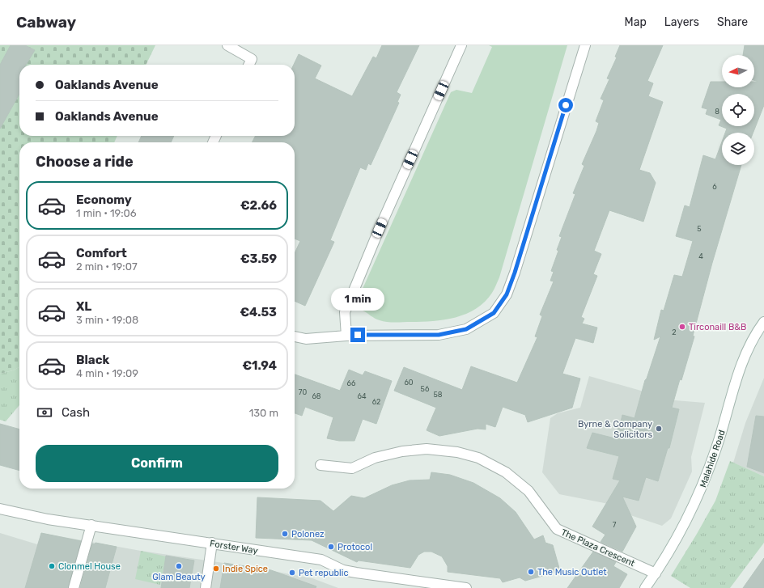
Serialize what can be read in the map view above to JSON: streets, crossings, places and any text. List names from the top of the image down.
{
  "streets": {
    "street": ["Malahide Road", "Forster Way", "The Plaza Crescent"]
  },
  "crossings": [
    ["Malahide Road", "The Plaza Crescent"]
  ],
  "places": [
    "Tirconaill B&B",
    "Byrne & Company Solicitors",
    "Polonez",
    "Protocol",
    "Clonmel House",
    "Glam Beauty",
    "Indie Spice",
    "The Music Outlet",
    "Pet republic"
  ],
  "house_numbers": [
    "8",
    "6",
    "5",
    "4",
    "2",
    "60",
    "66",
    "56",
    "70",
    "58",
    "68",
    "64",
    "62",
    "7"
  ],
  "north": "left",
  "page": {
    "header": "Cabway",
    "nav": ["Map", "Layers", "Share"],
    "banner": ["Oaklands Avenue", "Oaklands Avenue"],
    "heading": "Choose a ride",
    "list": [
      {
        "name": "Economy",
        "note": "1 min · 19:06",
        "value": "€2.66"
      },
      {
        "name": "Comfort",
        "note": "2 min · 19:07",
        "value": "€3.59"
      },
      {
        "name": "XL",
        "note": "3 min · 19:08",
        "value": "€4.53"
      },
      {
        "name": "Black",
        "note": "4 min · 19:09",
        "value": "€1.94"
      }
    ],
    "bubble": "1 min",
    "pay": ["Cash", "130 m"],
    "buttons": "Confirm"
  }
}
